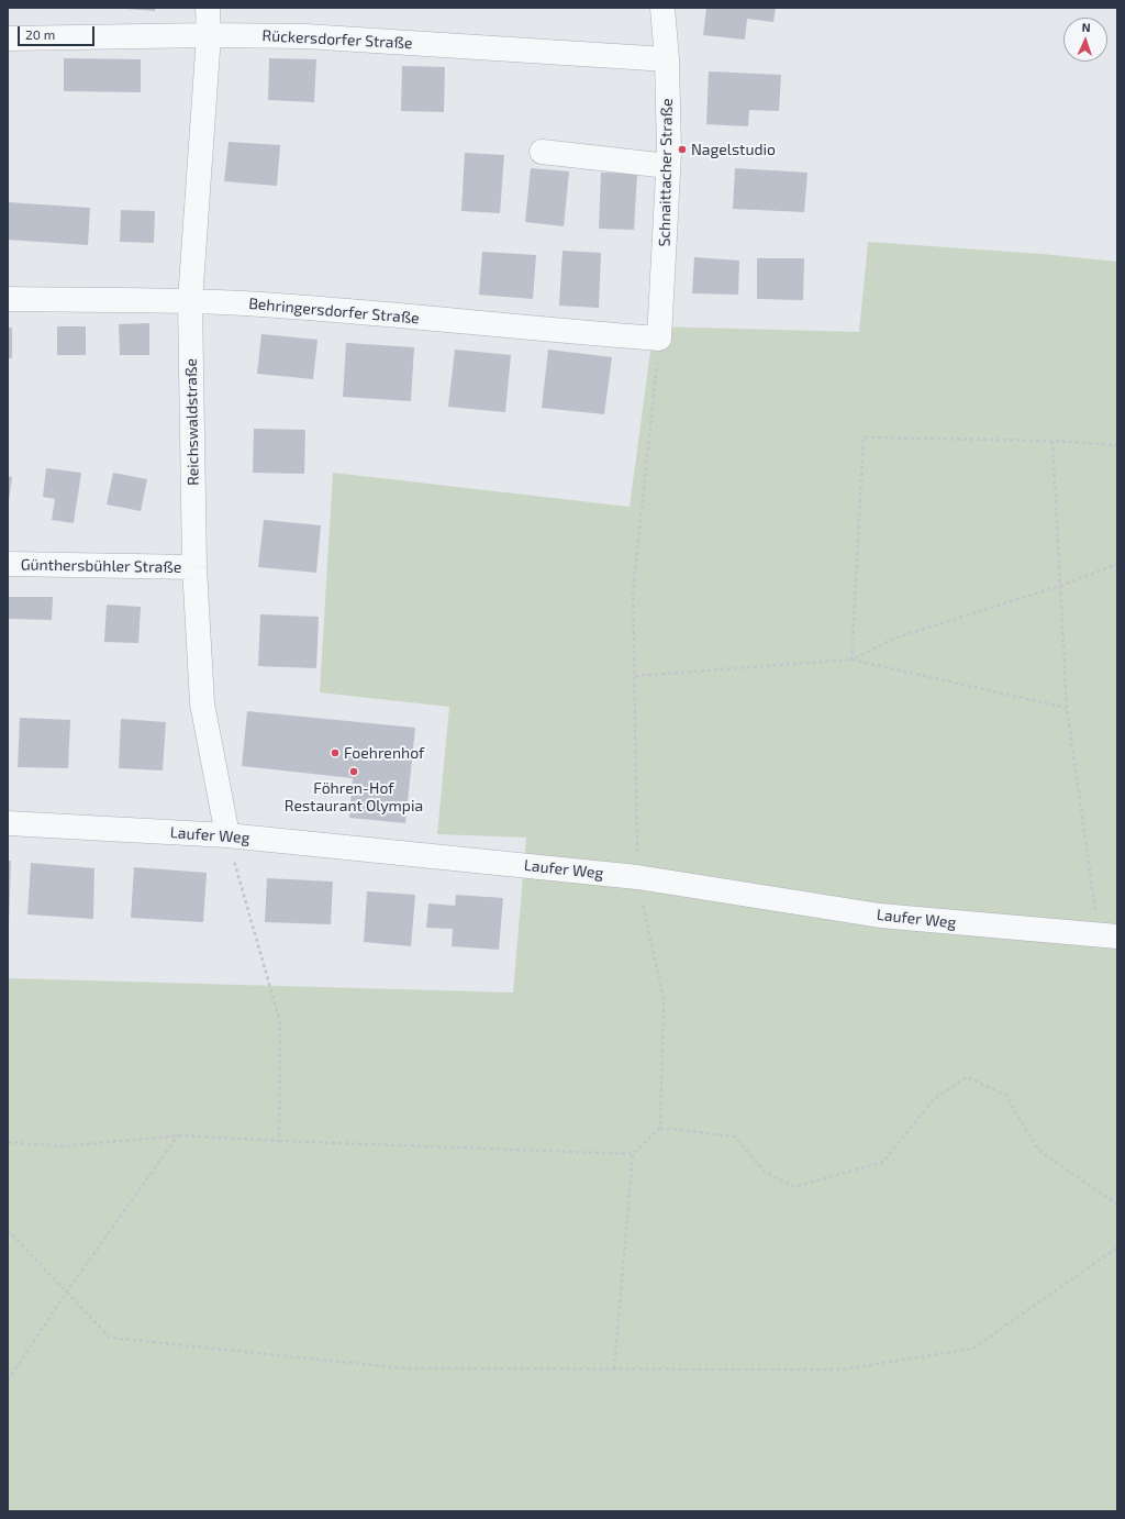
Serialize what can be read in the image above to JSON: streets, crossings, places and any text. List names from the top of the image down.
{
  "streets": {
    "street": [
      "Rückersdorfer Straße",
      "Schnaittacher Straße",
      "Behringersdorfer Straße",
      "Reichswaldstraße",
      "Günthersbühler Straße",
      "Laufer Weg"
    ]
  },
  "crossings": [
    ["Rückersdorfer Straße", "Schnaittacher Straße"],
    ["Rückersdorfer Straße", "Reichswaldstraße"],
    ["Schnaittacher Straße", "Behringersdorfer Straße"],
    ["Behringersdorfer Straße", "Reichswaldstraße"],
    ["Reichswaldstraße", "Günthersbühler Straße"],
    ["Reichswaldstraße", "Laufer Weg"]
  ],
  "places": ["Nagelstudio", "Foehrenhof", "Föhren-Hof Restaurant Olympia"],
  "scale_bar": "20 m",
  "north": "top"
}
